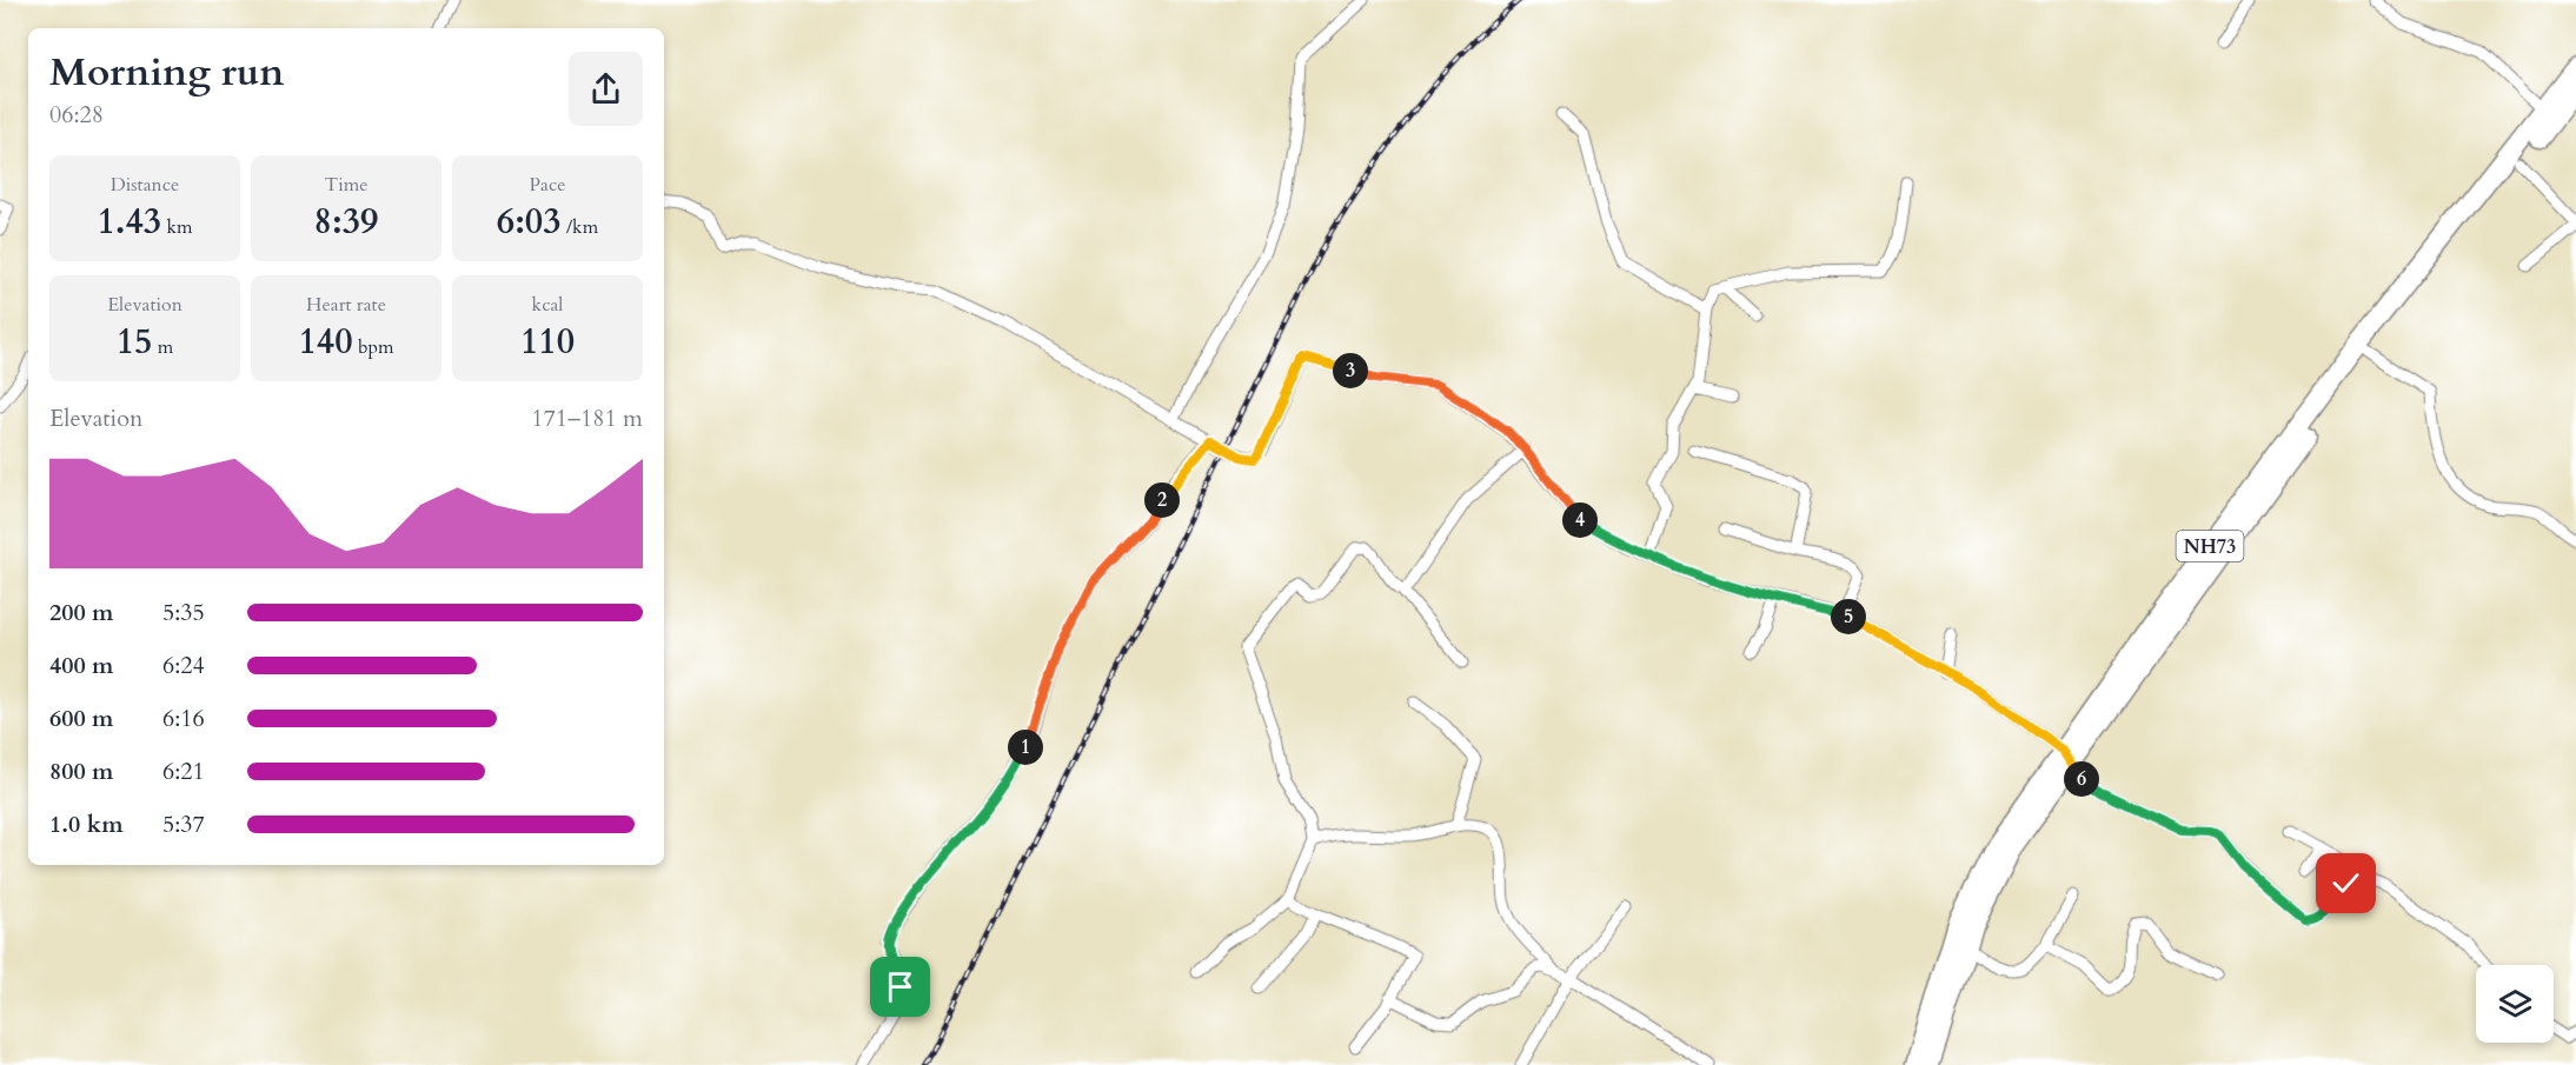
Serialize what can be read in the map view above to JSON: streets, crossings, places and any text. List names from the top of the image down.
{
  "streets": {
    "highway": ["NH73"]
  },
  "page": {
    "heading": ["Morning run", "06:28"],
    "stats": [
      ["Distance", "1.43 km"],
      ["Time", "8:39"],
      ["Pace", "6:03 /km"],
      ["Elevation", "15 m"],
      ["Heart rate", "140 bpm"],
      ["kcal", "110"]
    ],
    "pins": [
      "3",
      "2",
      "4",
      "5",
      "1",
      "6"
    ],
    "chart": ["Elevation", "171–181 m"],
    "list": [
      {
        "name": "200 m",
        "note": "5:35"
      },
      {
        "name": "400 m",
        "note": "6:24"
      },
      {
        "name": "600 m",
        "note": "6:16"
      },
      {
        "name": "800 m",
        "note": "6:21"
      },
      {
        "name": "1.0 km",
        "note": "5:37"
      }
    ]
  }
}
